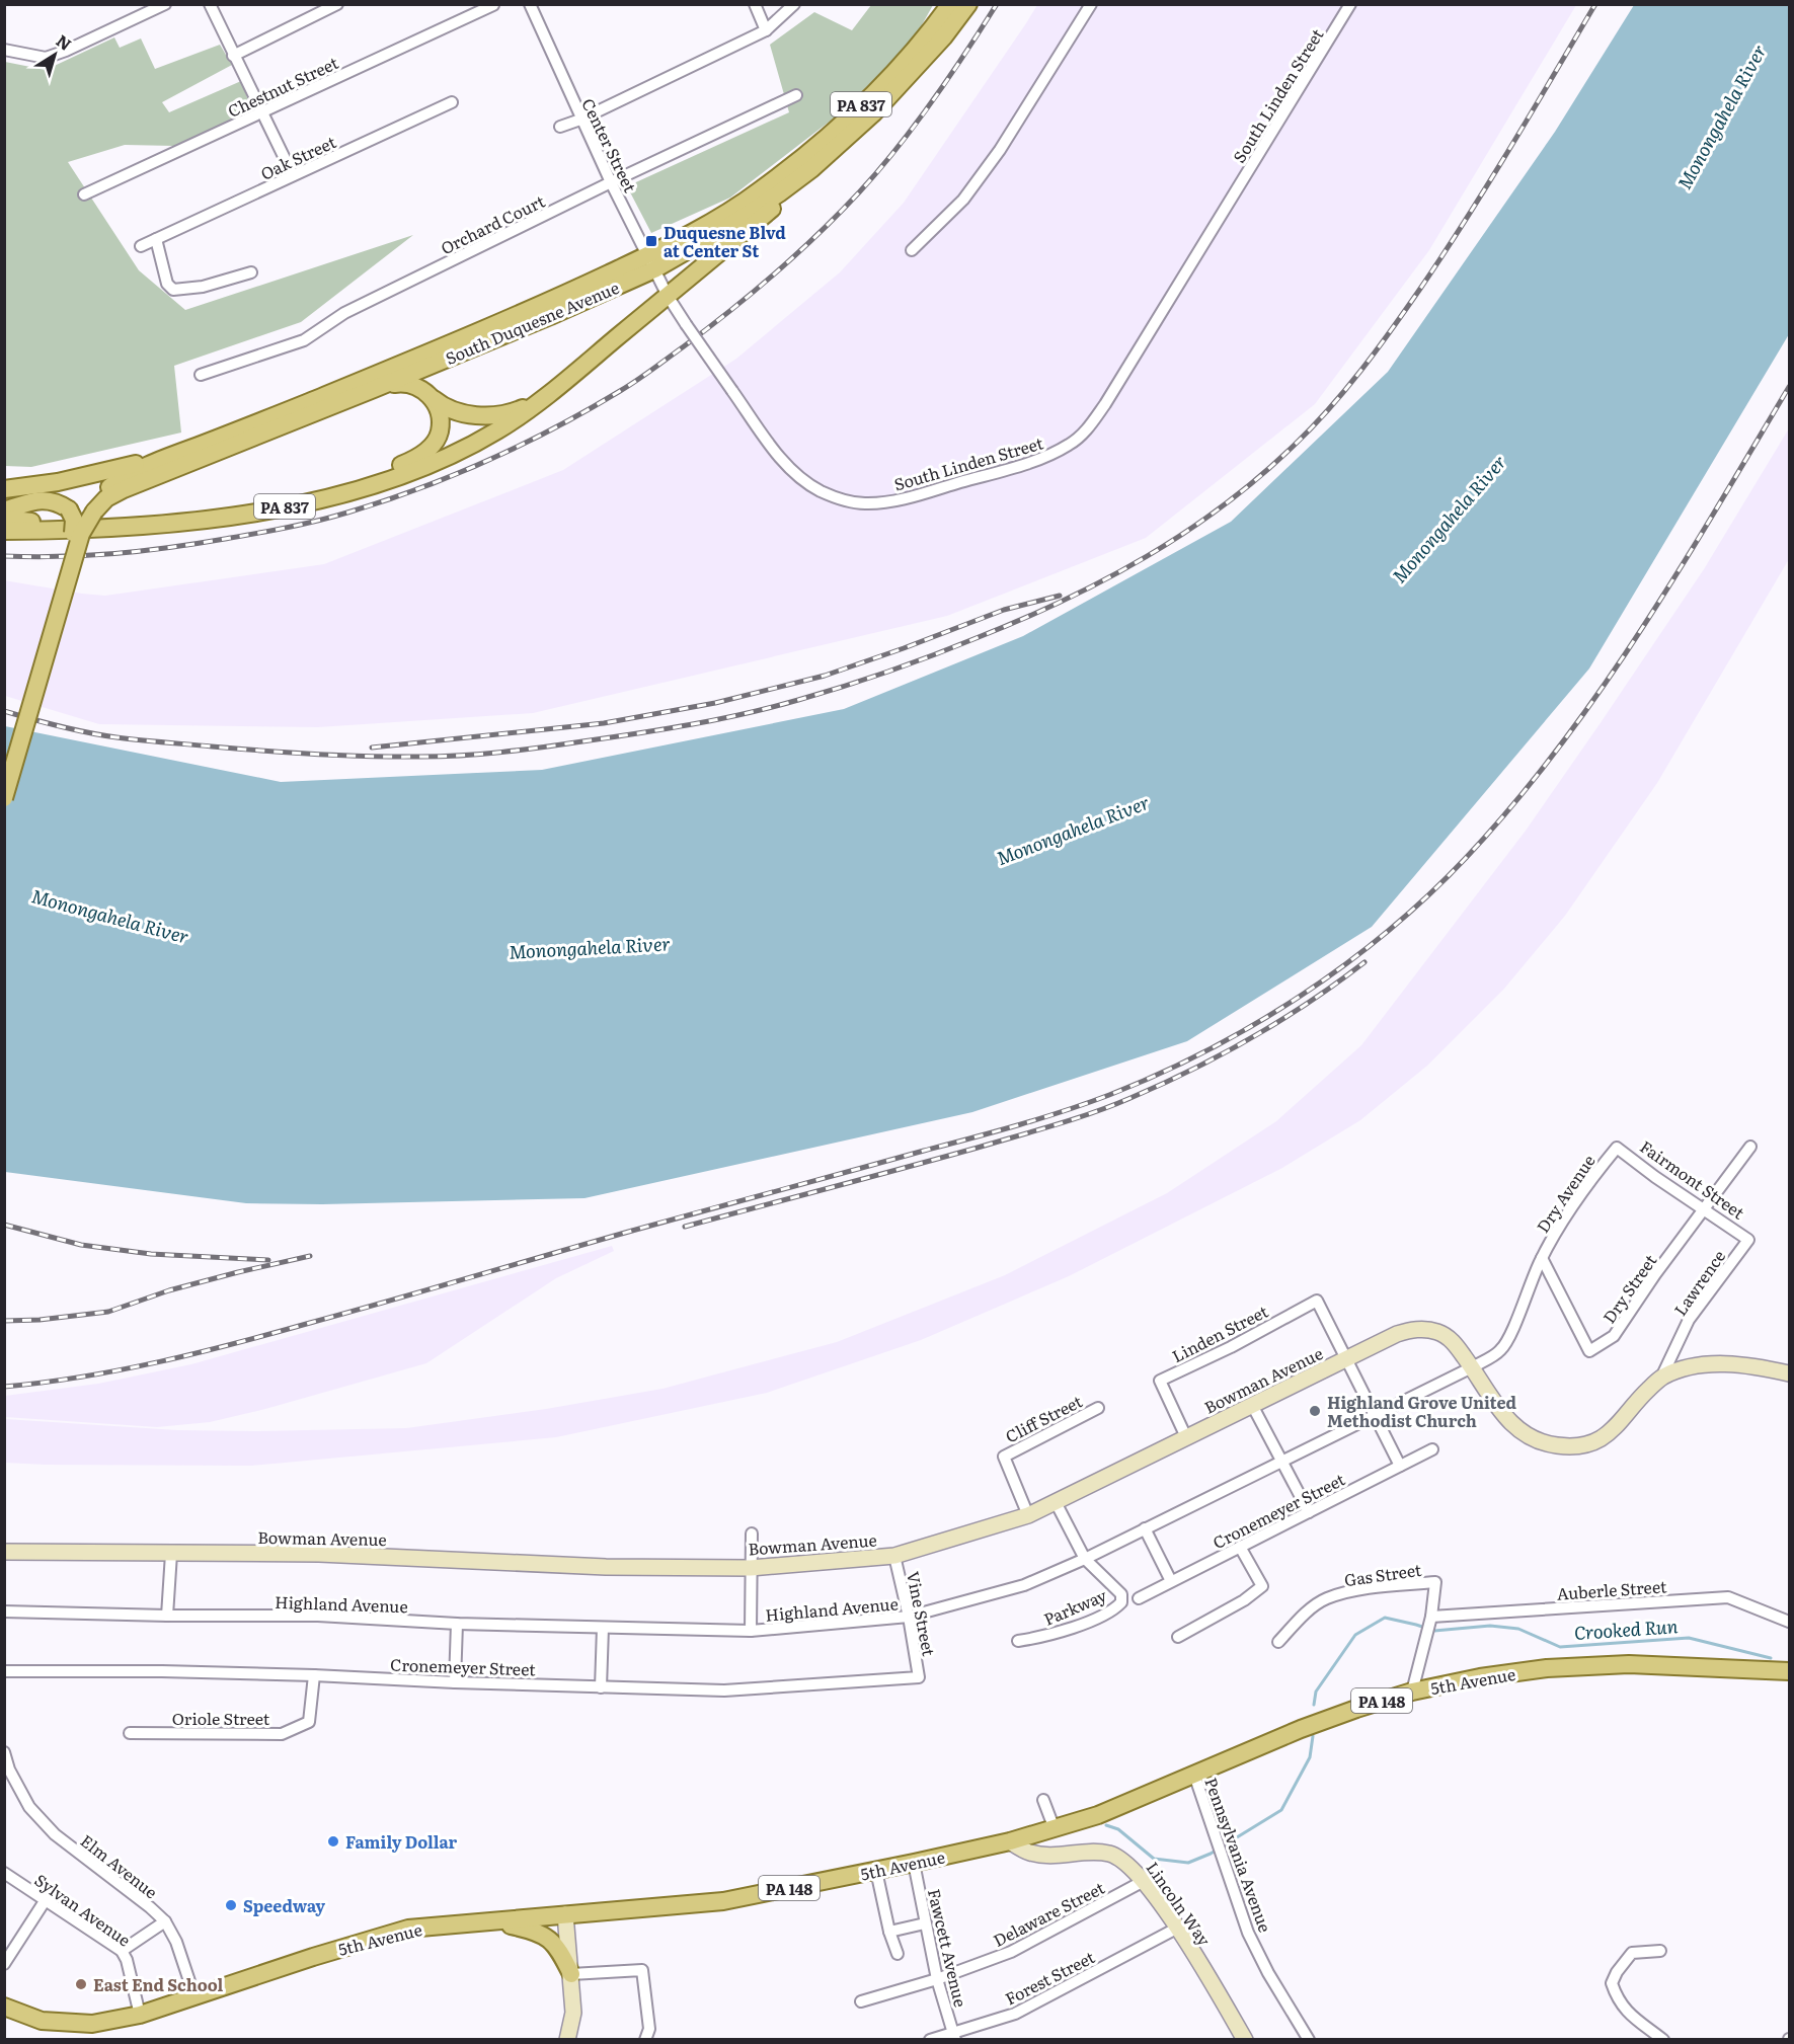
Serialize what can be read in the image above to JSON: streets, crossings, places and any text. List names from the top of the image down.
{
  "streets": {
    "main road": [
      "PA 837",
      "South Duquesne Avenue",
      "Bowman Avenue",
      "5th Avenue",
      "PA 148",
      "Lincoln Way"
    ],
    "street": [
      "Chestnut Street",
      "South Linden Street",
      "Center Street",
      "Oak Street",
      "Orchard Court",
      "Fairmont Street",
      "Dry Avenue",
      "Lawrence",
      "Dry Street",
      "Linden Street",
      "Cliff Street",
      "Cronemeyer Street",
      "Gas Street",
      "Auberle Street",
      "Highland Avenue",
      "Parkway",
      "Vine Street",
      "Oriole Street",
      "Pennsylvania Avenue",
      "Elm Avenue",
      "Sylvan Avenue",
      "Delaware Street",
      "Fawcett Avenue",
      "Forest Street"
    ]
  },
  "crossings": [
    ["South Linden Street", "PA 837"],
    ["South Linden Street", "Center Street"],
    ["PA 837", "Center Street"],
    ["PA 837", "South Duquesne Avenue"],
    ["Center Street", "Orchard Court"],
    ["Center Street", "South Duquesne Avenue"],
    ["Fairmont Street", "Dry Avenue"],
    ["Fairmont Street", "Lawrence"],
    ["Fairmont Street", "Dry Street"],
    ["Dry Avenue", "Dry Street"],
    ["Dry Avenue", "Highland Avenue"],
    ["Lawrence", "Bowman Avenue"],
    ["Dry Street", "Highland Avenue"],
    ["Linden Street", "Bowman Avenue"],
    ["Bowman Avenue", "Cliff Street"],
    ["Bowman Avenue", "Highland Avenue"],
    ["Bowman Avenue", "Vine Street"],
    ["Cronemeyer Street", "Vine Street"],
    ["Cronemeyer Street", "Oriole Street"],
    ["Gas Street", "Auberle Street"],
    ["Highland Avenue", "Parkway"],
    ["Highland Avenue", "Vine Street"],
    ["5th Avenue", "Pennsylvania Avenue"],
    ["5th Avenue", "Elm Avenue"],
    ["5th Avenue", "Lincoln Way"],
    ["5th Avenue", "Sylvan Avenue"],
    ["5th Avenue", "Fawcett Avenue"],
    ["Lincoln Way", "Delaware Street"],
    ["Lincoln Way", "Forest Street"],
    ["Delaware Street", "Fawcett Avenue"],
    ["Fawcett Avenue", "Forest Street"]
  ],
  "water": ["Monongahela River", "Crooked Run"],
  "places": {
    "transit": ["Duquesne Blvd at Center St"],
    "other": [
      "Highland Grove United Methodist Church",
      "Family Dollar",
      "Speedway",
      "East End School"
    ]
  },
  "north": "top right"
}
